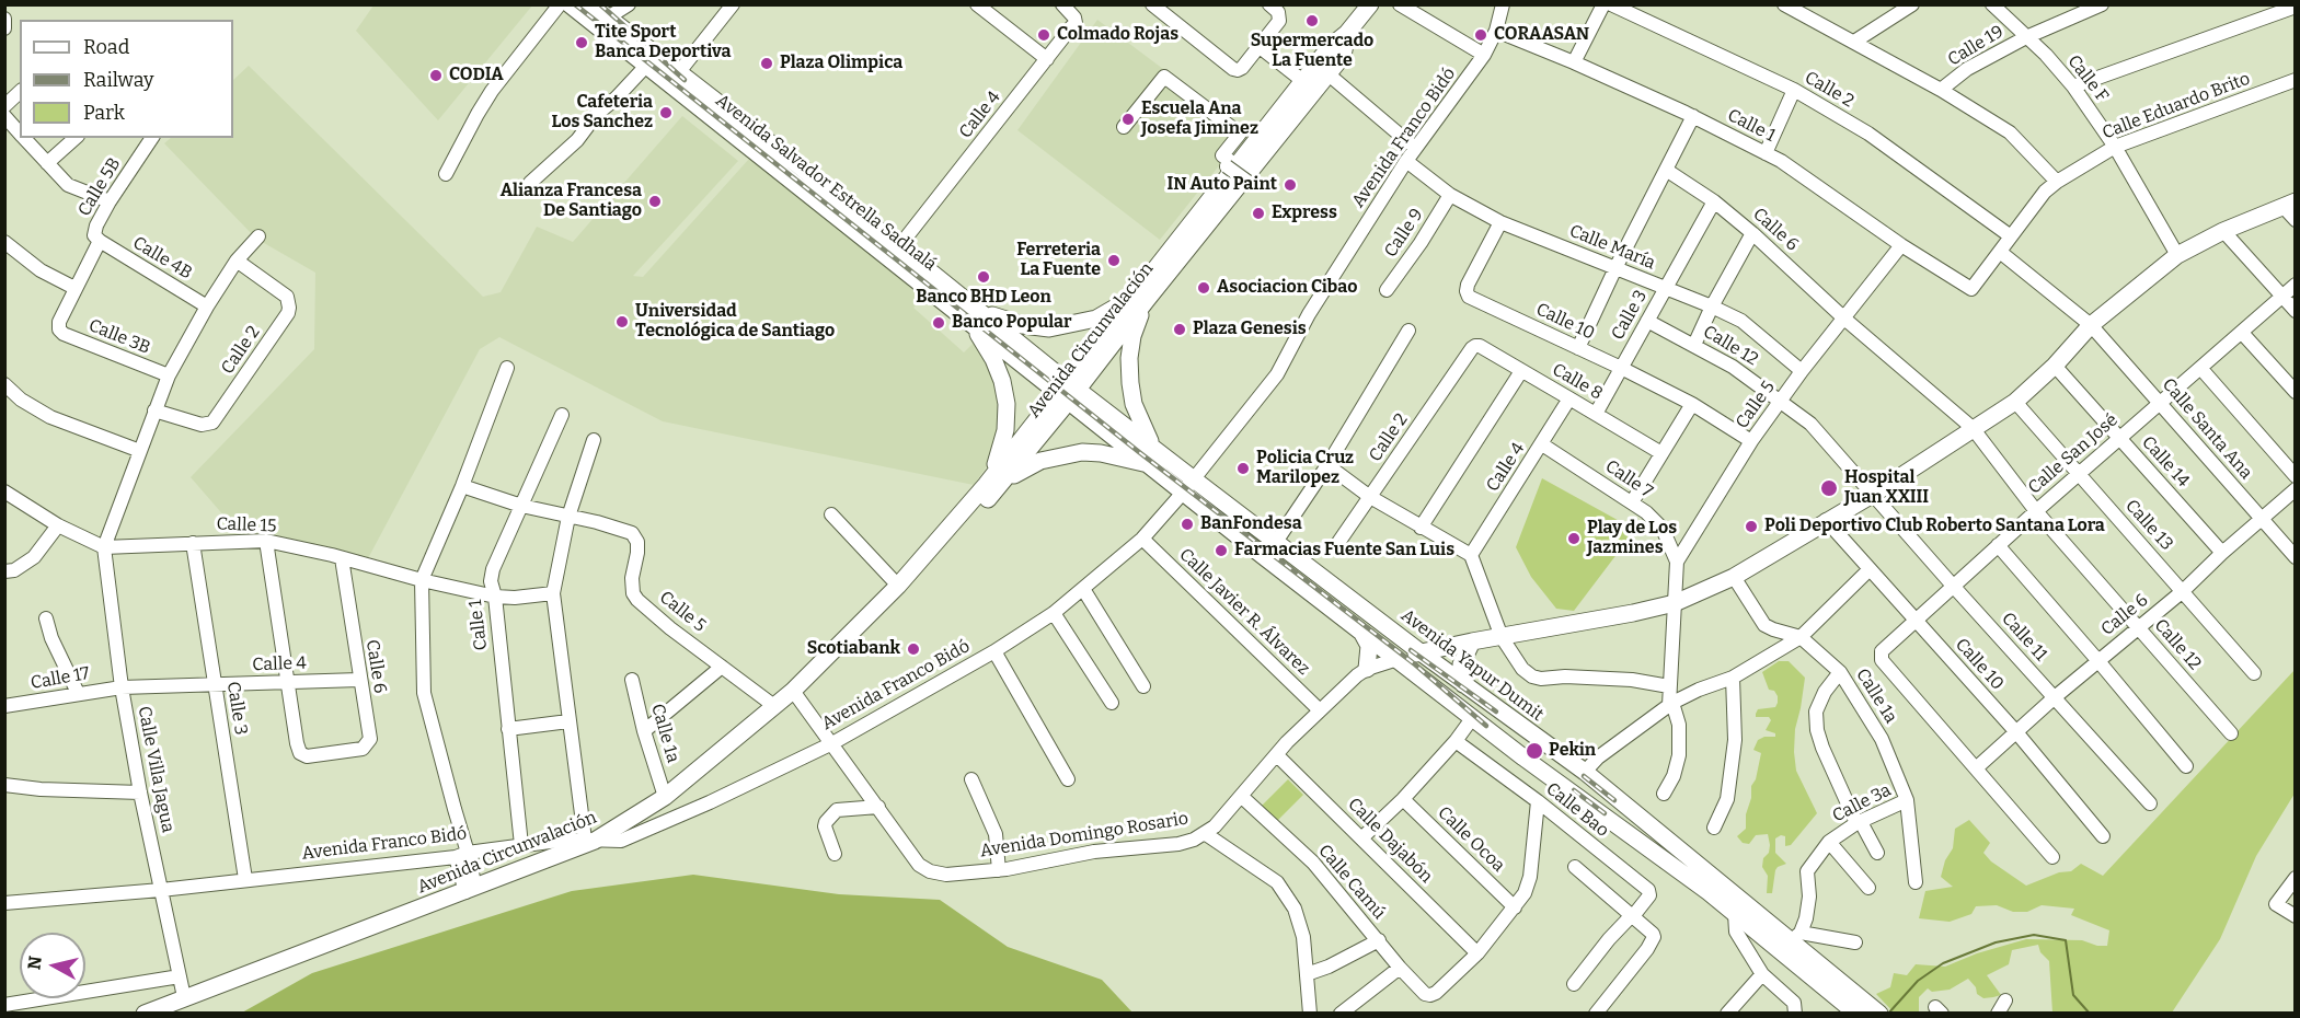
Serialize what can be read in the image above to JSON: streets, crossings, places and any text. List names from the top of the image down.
{
  "streets": {
    "main road": [
      "Avenida Salvador Estrella Sadhalá",
      "Avenida Circunvalación",
      "Avenida Yapur Dumit",
      "Avenida Domingo Rosario"
    ],
    "street": [
      "Calle 19",
      "Calle F",
      "Calle 2",
      "Calle Eduardo Brito",
      "Calle 4",
      "Calle 1",
      "Avenida Franco Bidó",
      "Calle 5B",
      "Calle 6",
      "Calle 9",
      "Calle María",
      "Calle 4B",
      "Calle 3",
      "Calle 10",
      "Calle 3B",
      "Calle 12",
      "Calle 8",
      "Calle 5",
      "Calle Santa Ana",
      "Calle San José",
      "Calle 14",
      "Calle 7",
      "Calle 15",
      "Calle 13",
      "Calle Javier R. Álvarez",
      "Calle 11",
      "Calle 17",
      "Calle 1a",
      "Calle Villa Jagua",
      "Calle 3a",
      "Calle Bao",
      "Calle Ocoa",
      "Calle Dajabón",
      "Calle Camú"
    ]
  },
  "crossings": [
    ["Calle 19", "Calle F"],
    ["Calle F", "Calle Eduardo Brito"],
    ["Calle F", "Avenida Domingo Rosario"],
    ["Calle 2", "Calle Eduardo Brito"],
    ["Calle 2", "Calle 8"],
    ["Calle Eduardo Brito", "Calle 1"],
    ["Calle Eduardo Brito", "Calle Santa Ana"],
    ["Calle 4", "Avenida Salvador Estrella Sadhalá"],
    ["Calle 4", "Calle 6"],
    ["Calle 4", "Calle 3"],
    ["Calle 4", "Calle 8"],
    ["Calle 4", "Calle 7"],
    ["Calle 4", "Calle 17"],
    ["Calle 4", "Calle Villa Jagua"],
    ["Calle 1", "Avenida Franco Bidó"],
    ["Calle 1", "Calle 5"],
    ["Calle 1", "Calle 15"],
    ["Avenida Franco Bidó", "Calle María"],
    ["Avenida Franco Bidó", "Calle 3"],
    ["Avenida Franco Bidó", "Avenida Circunvalación"],
    ["Avenida Franco Bidó", "Calle Javier R. Álvarez"],
    ["Avenida Franco Bidó", "Avenida Yapur Dumit"],
    ["Avenida Franco Bidó", "Calle Villa Jagua"],
    ["Avenida Franco Bidó", "Avenida Domingo Rosario"],
    ["Avenida Salvador Estrella Sadhalá", "Avenida Circunvalación"],
    ["Avenida Salvador Estrella Sadhalá", "Avenida Yapur Dumit"],
    ["Calle 5B", "Calle 4B"],
    ["Calle 5B", "Calle 3B"],
    ["Calle 6", "Calle 3"],
    ["Calle 6", "Calle 10"],
    ["Calle 6", "Calle 12"],
    ["Calle 6", "Calle 5"],
    ["Calle 6", "Calle Santa Ana"],
    ["Calle 6", "Calle San José"],
    ["Calle 6", "Calle 14"],
    ["Calle 6", "Calle 15"],
    ["Calle 6", "Calle 13"],
    ["Calle 6", "Calle 11"],
    ["Calle 6", "Avenida Domingo Rosario"],
    ["Calle 9", "Calle María"],
    ["Calle María", "Calle 3"],
    ["Calle María", "Calle 10"],
    ["Calle María", "Calle 5"],
    ["Calle 3", "Calle 10"],
    ["Calle 3", "Calle 12"],
    ["Calle 3", "Calle 8"],
    ["Calle 3", "Calle 15"],
    ["Calle 10", "Calle 5"],
    ["Calle 10", "Calle San José"],
    ["Calle 10", "Avenida Domingo Rosario"],
    ["Avenida Circunvalación", "Calle 5"],
    ["Avenida Circunvalación", "Avenida Yapur Dumit"],
    ["Avenida Circunvalación", "Calle 1a"],
    ["Avenida Circunvalación", "Calle Villa Jagua"],
    ["Avenida Circunvalación", "Avenida Domingo Rosario"],
    ["Calle 12", "Calle 5"],
    ["Calle 12", "Calle San José"],
    ["Calle 12", "Calle 11"],
    ["Calle 12", "Avenida Domingo Rosario"],
    ["Calle 5", "Calle 7"],
    ["Calle 5", "Avenida Domingo Rosario"],
    ["Calle Santa Ana", "Calle San José"],
    ["Calle Santa Ana", "Avenida Domingo Rosario"],
    ["Calle San José", "Calle 14"],
    ["Calle San José", "Calle 13"],
    ["Calle San José", "Calle 11"],
    ["Calle 14", "Avenida Domingo Rosario"],
    ["Calle 15", "Calle Villa Jagua"],
    ["Calle 13", "Avenida Domingo Rosario"],
    ["Calle Javier R. Álvarez", "Avenida Domingo Rosario"],
    ["Calle 11", "Avenida Domingo Rosario"],
    ["Avenida Yapur Dumit", "Calle 3a"],
    ["Avenida Yapur Dumit", "Avenida Domingo Rosario"],
    ["Calle 17", "Calle Villa Jagua"],
    ["Calle 1a", "Calle 3a"],
    ["Calle 1a", "Avenida Domingo Rosario"],
    ["Avenida Domingo Rosario", "Calle Dajabón"],
    ["Avenida Domingo Rosario", "Calle Camú"],
    ["Calle Dajabón", "Calle Camú"]
  ],
  "places": [
    "Supermercado La Fuente",
    "Colmado Rojas",
    "CORAASAN",
    "Tite Sport Banca Deportiva",
    "Plaza Olimpica",
    "CODIA",
    "Cafeteria Los Sanchez",
    "Escuela Ana Josefa Jiminez",
    "IN Auto Paint",
    "Alianza Francesa De Santiago",
    "Express",
    "Ferreteria La Fuente",
    "Banco BHD Leon",
    "Asociacion Cibao",
    "Universidad Tecnológica de Santiago",
    "Banco Popular",
    "Plaza Genesis",
    "Policia Cruz Marilopez",
    "Hospital Juan XXIII",
    "BanFondesa",
    "Poli Deportivo Club Roberto Santana Lora",
    "Play de Los Jazmines",
    "Farmacias Fuente San Luis",
    "Scotiabank",
    "Pekin"
  ],
  "legend": ["Road", "Railway", "Park"],
  "north": "left"
}
